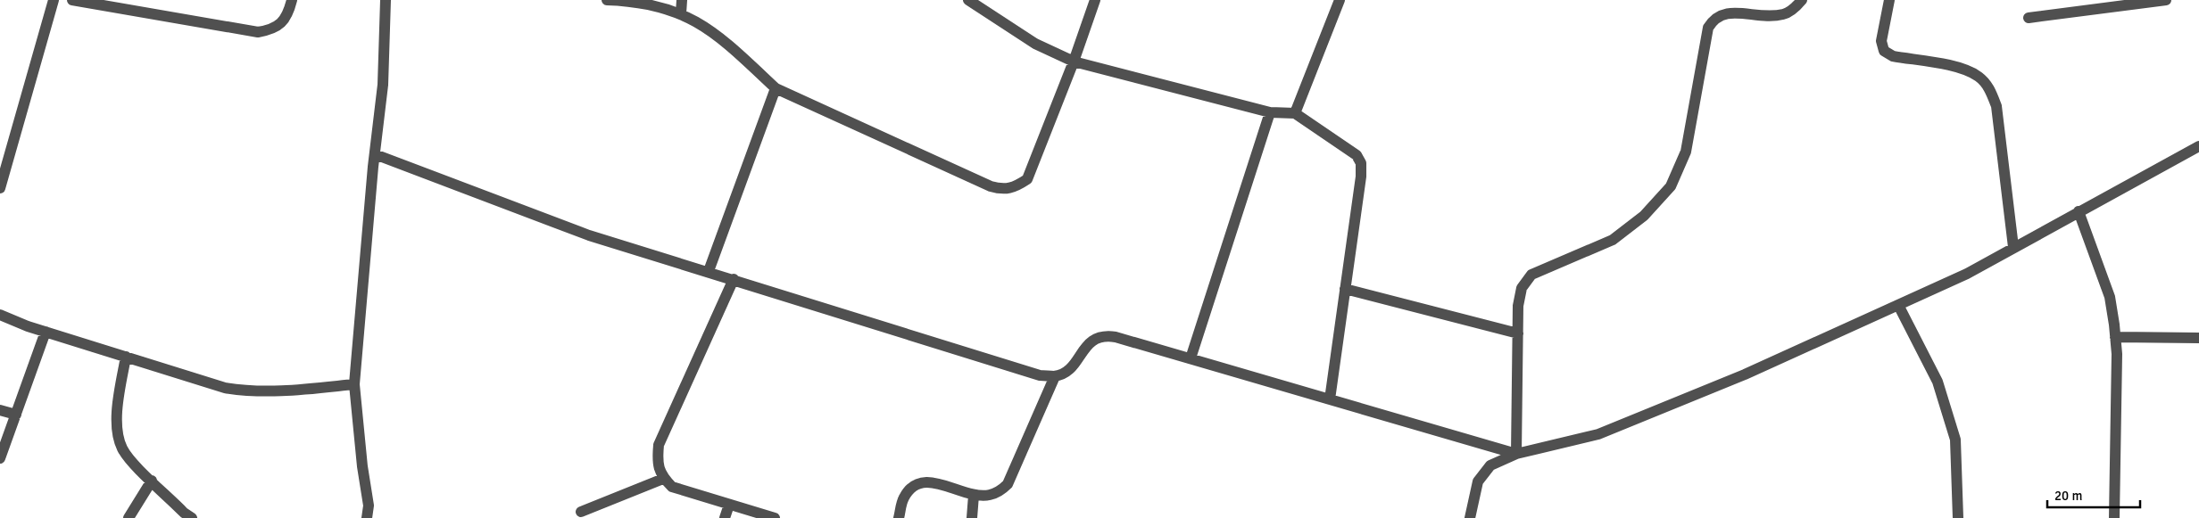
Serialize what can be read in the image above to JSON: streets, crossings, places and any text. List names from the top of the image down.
{
  "scale_bar": "20 m"
}
